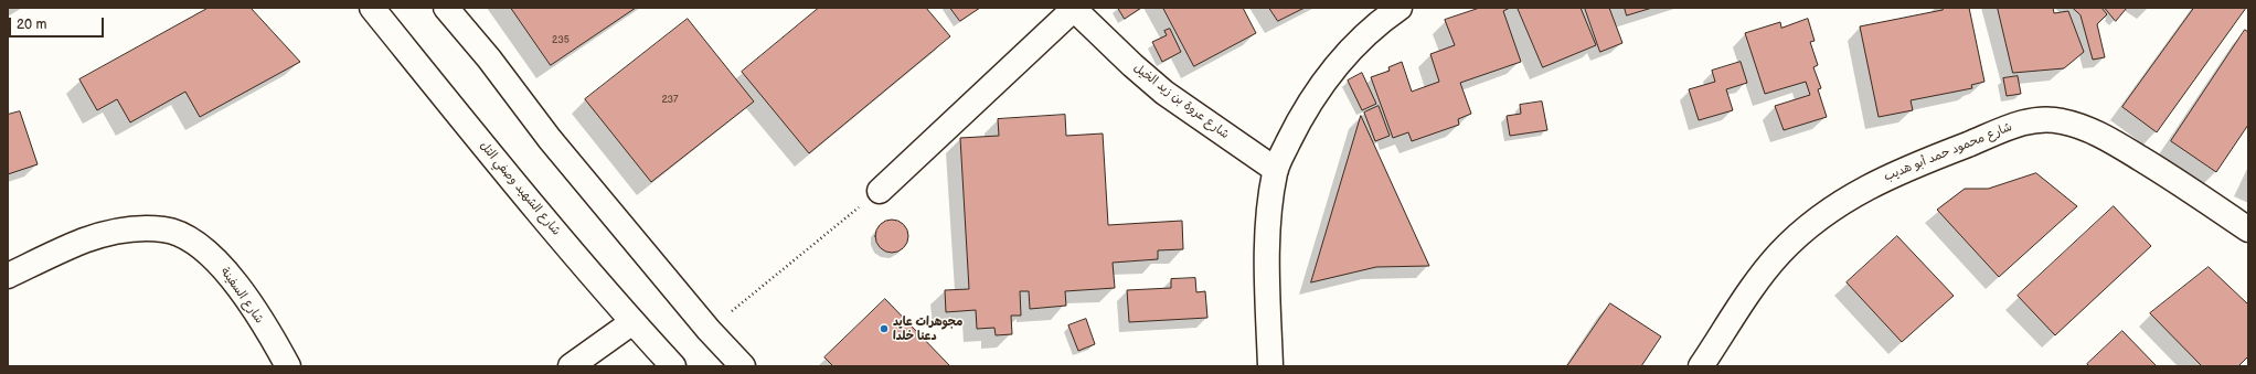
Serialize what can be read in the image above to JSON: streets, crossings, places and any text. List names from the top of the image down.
{
  "streets": {
    "street": [
      "شارع عروة بن زيد الخيل",
      "شارع محمود حمد أبو هديب",
      "شارع الشهيد وصفي التل",
      "شارع السفينة"
    ]
  },
  "places": ["مجوهرات عايد دعنا خلدا"],
  "house_numbers": ["235", "237"],
  "scale_bar": "20 m"
}
